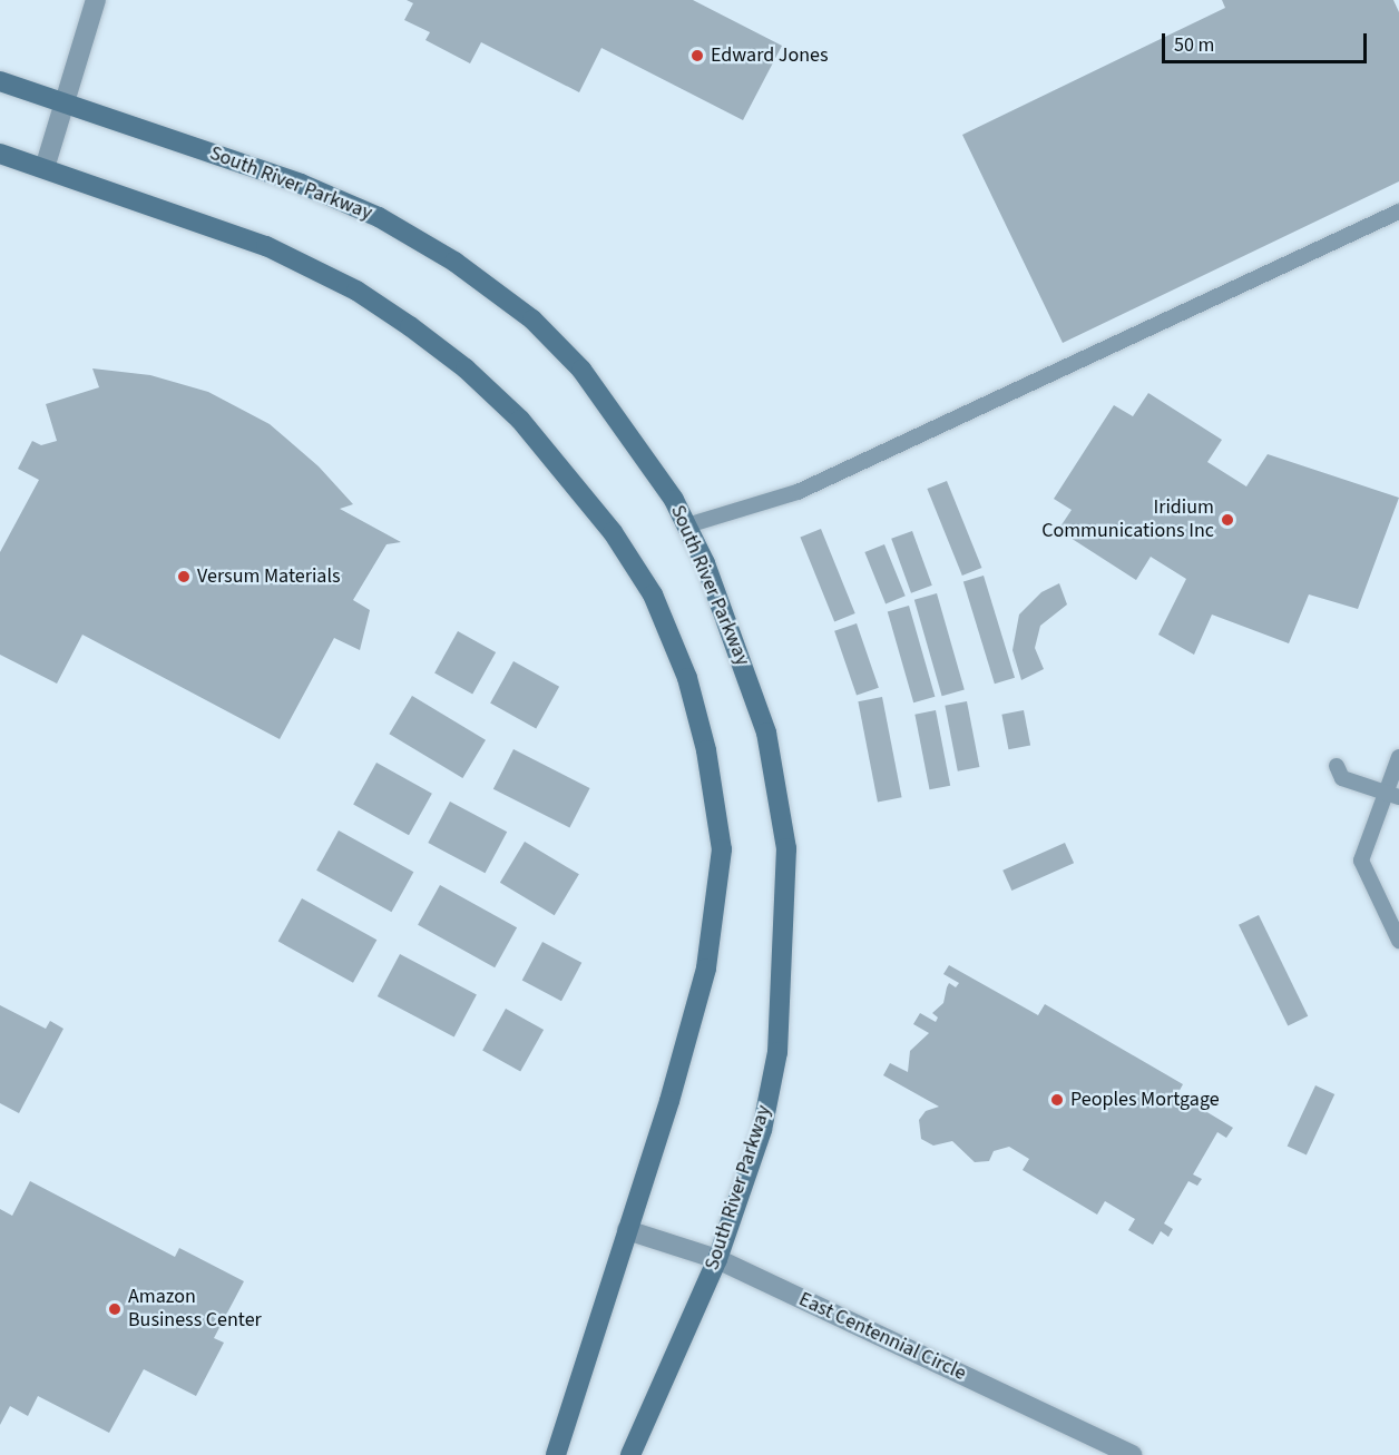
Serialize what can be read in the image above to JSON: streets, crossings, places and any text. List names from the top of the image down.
{
  "streets": {
    "street": ["South River Parkway", "East Centennial Circle"]
  },
  "crossings": [
    ["South River Parkway", "East Centennial Circle"]
  ],
  "places": [
    "Edward Jones",
    "Iridium Communications Inc",
    "Versum Materials",
    "Peoples Mortgage",
    "Amazon Business Center"
  ],
  "scale_bar": "50 m"
}
